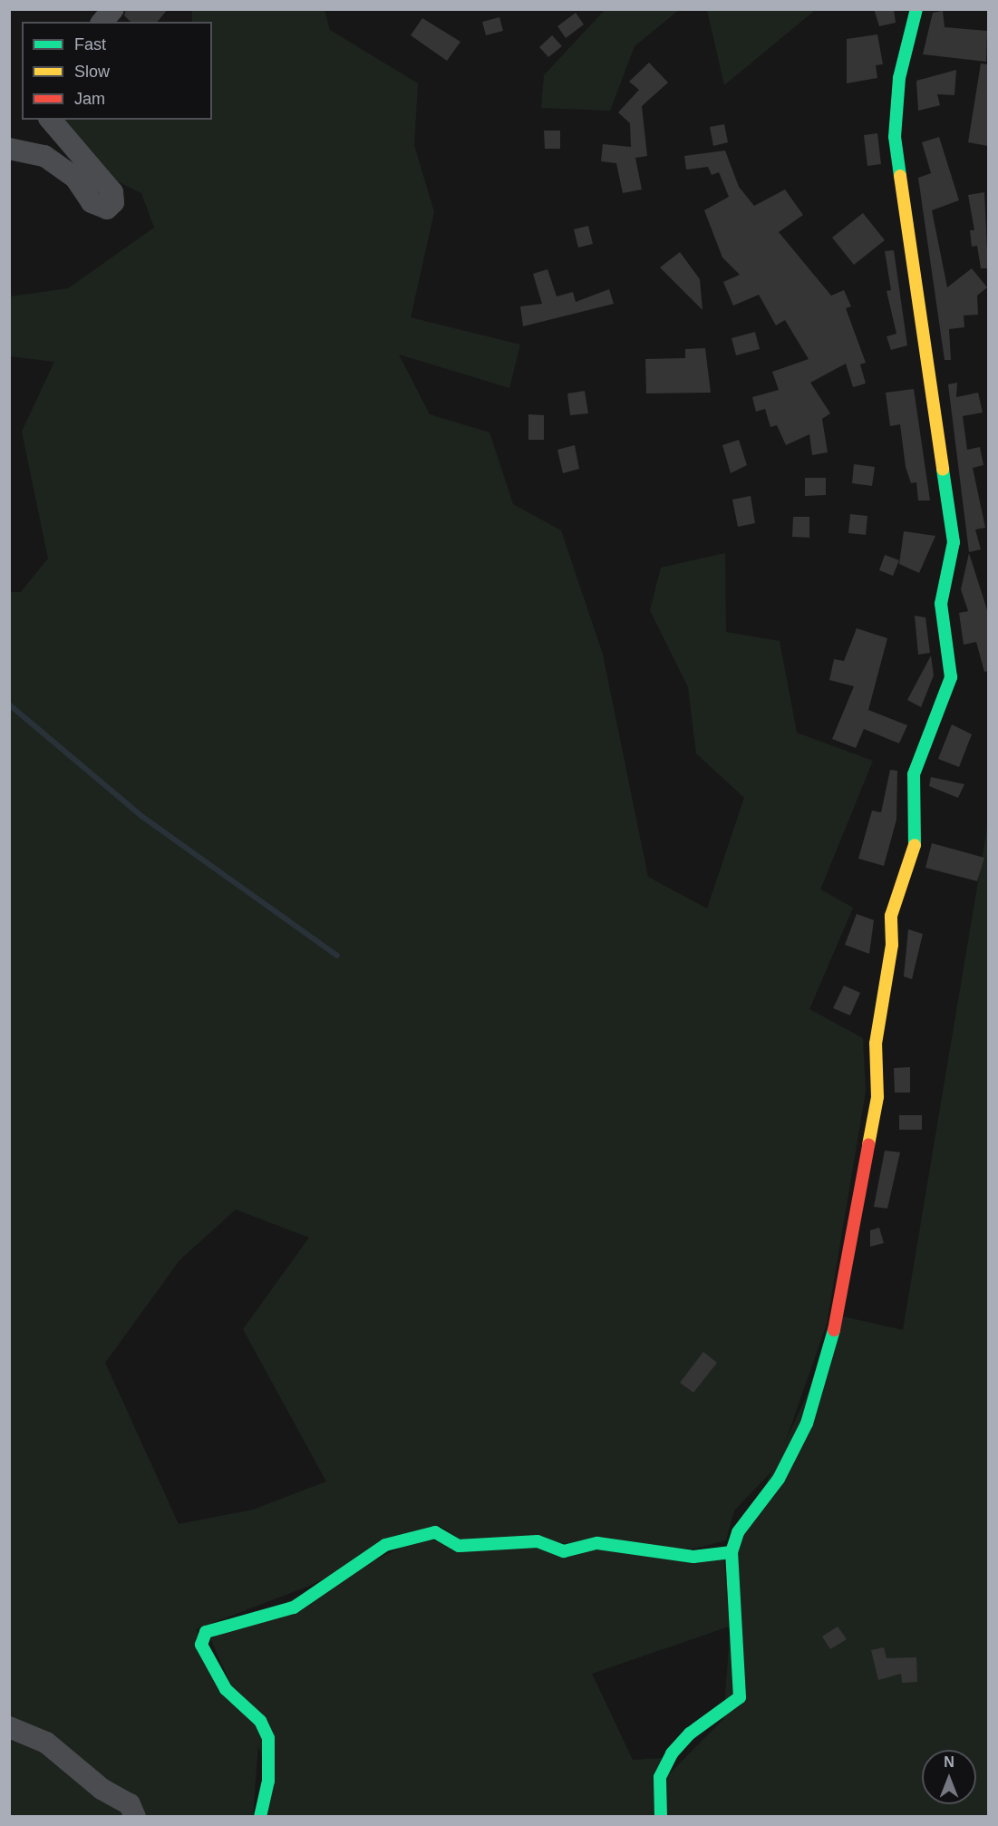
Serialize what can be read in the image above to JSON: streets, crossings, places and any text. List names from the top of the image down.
{
  "legend": ["Fast", "Slow", "Jam"],
  "north": "top"
}
